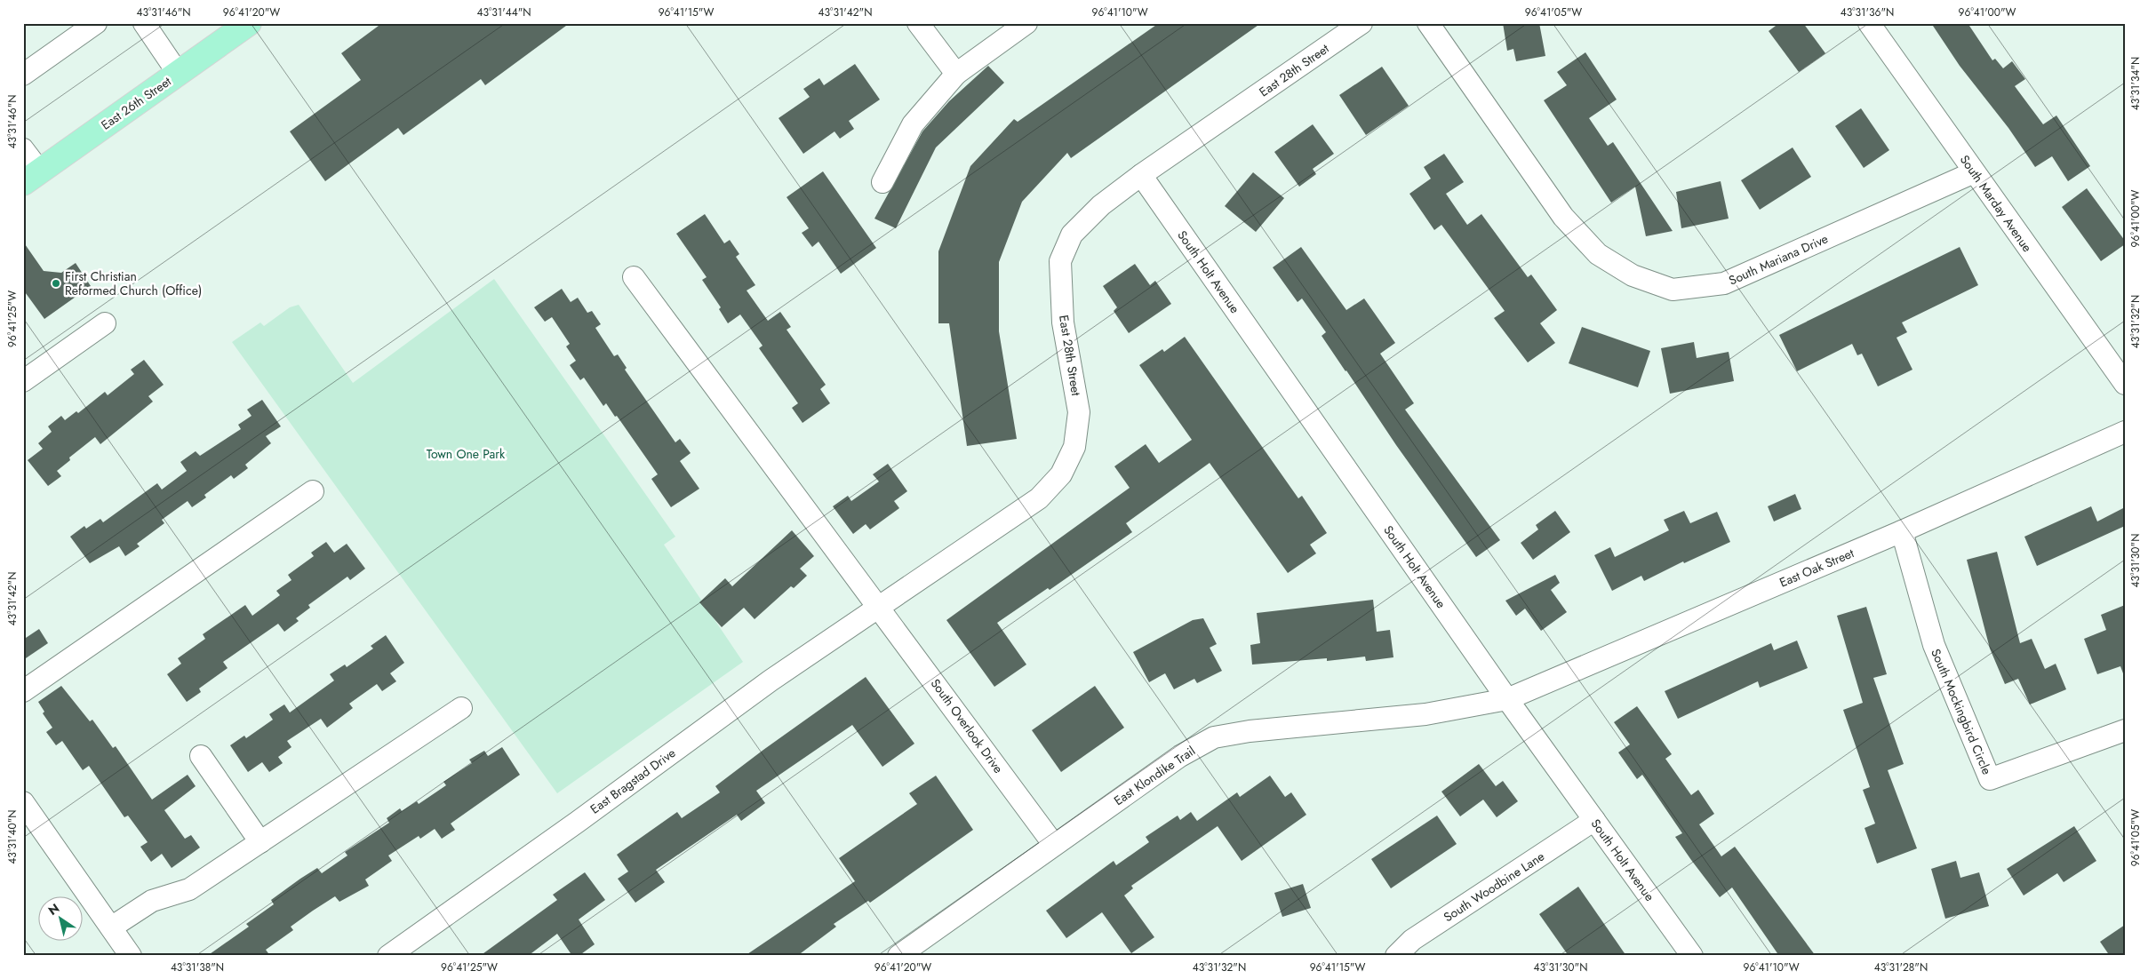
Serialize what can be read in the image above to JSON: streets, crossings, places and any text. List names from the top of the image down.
{
  "streets": {
    "main road": ["East 26th Street"],
    "street": [
      "East 28th Street",
      "South Marday Avenue",
      "South Mariana Drive",
      "South Holt Avenue",
      "East Oak Street",
      "South Mockingbird Circle",
      "South Overlook Drive",
      "East Klondike Trail",
      "East Bragstad Drive",
      "South Woodbine Lane"
    ]
  },
  "crossings": [
    ["East 28th Street", "South Holt Avenue"],
    ["East 28th Street", "South Overlook Drive"],
    ["East 28th Street", "East Bragstad Drive"],
    ["South Marday Avenue", "South Mariana Drive"],
    ["South Holt Avenue", "East Oak Street"],
    ["South Holt Avenue", "East Klondike Trail"],
    ["South Holt Avenue", "South Woodbine Lane"],
    ["East Oak Street", "South Mockingbird Circle"],
    ["East Oak Street", "East Klondike Trail"],
    ["South Overlook Drive", "East Klondike Trail"],
    ["South Overlook Drive", "East Bragstad Drive"]
  ],
  "parks": ["Town One Park"],
  "places": ["First Christian Reformed Church (Office)"],
  "north": "top left",
  "coordinates": [
    "43°31'46\"N",
    "96°41'20\"W",
    "43°31'44\"N",
    "96°41'15\"W",
    "43°31'42\"N",
    "96°41'10\"W",
    "96°41'05\"W",
    "43°31'36\"N",
    "96°41'00\"W",
    "43°31'34\"N",
    "96°41'25\"W",
    "43°31'32\"N",
    "43°31'30\"N",
    "43°31'40\"N",
    "43°31'38\"N",
    "43°31'28\"N"
  ]
}
